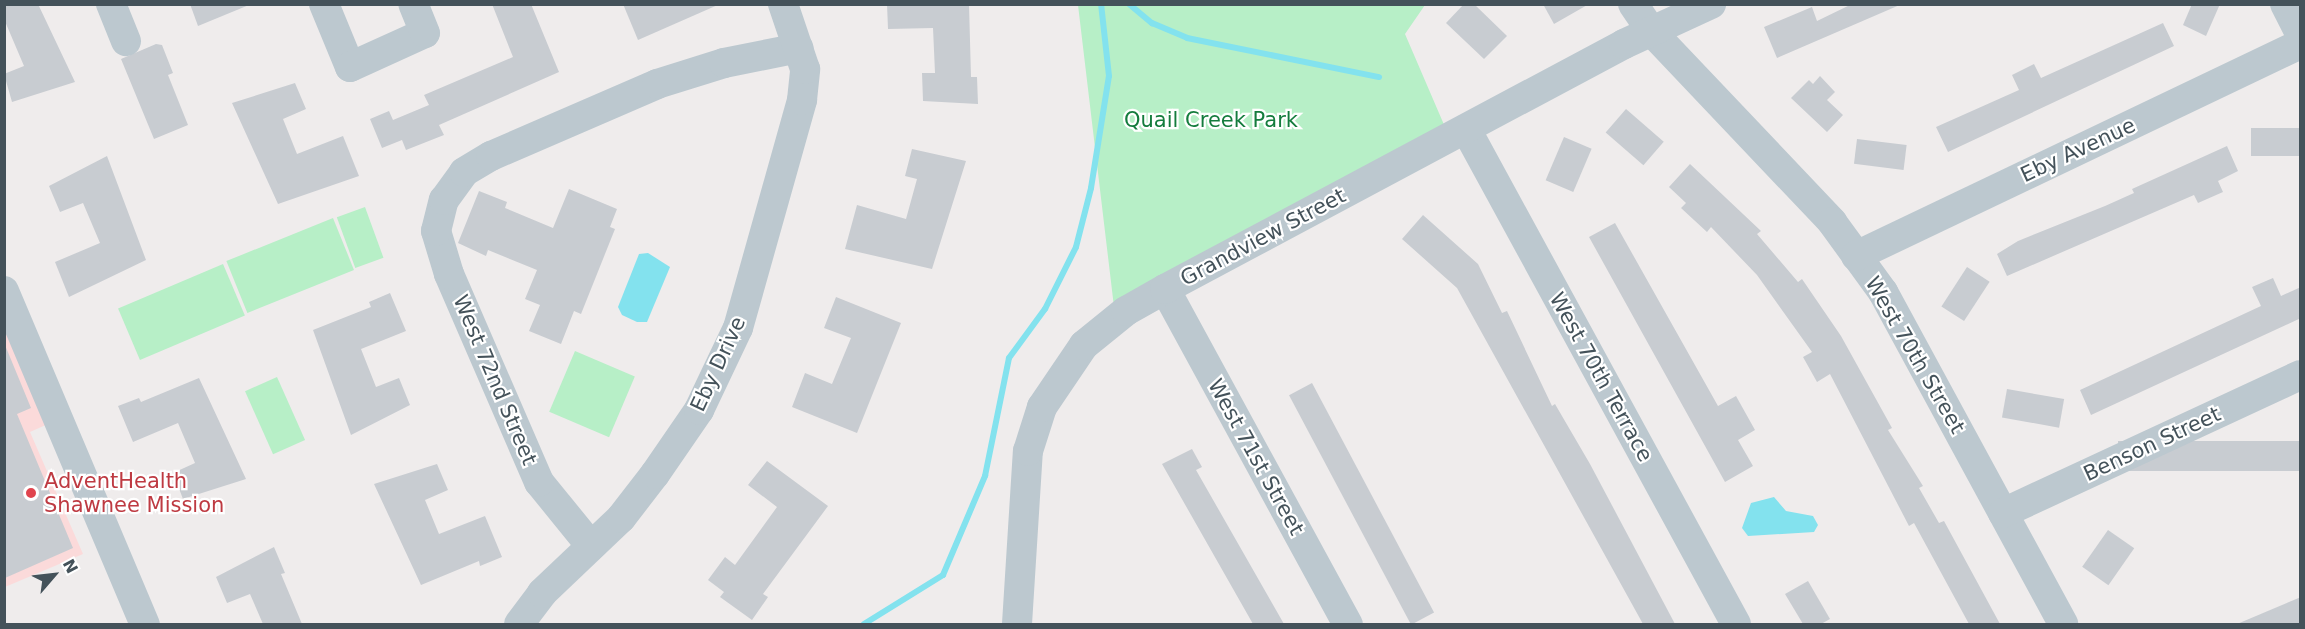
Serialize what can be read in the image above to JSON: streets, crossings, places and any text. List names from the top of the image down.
{
  "streets": {
    "street": [
      "Eby Avenue",
      "Grandview Street",
      "West 70th Street",
      "Eby Drive",
      "West 70th Terrace",
      "West 72nd Street",
      "Benson Street",
      "West 71st Street"
    ]
  },
  "crossings": [
    ["Eby Avenue", "West 70th Street"],
    ["Grandview Street", "West 70th Street"],
    ["Grandview Street", "West 70th Terrace"],
    ["Grandview Street", "West 71st Street"],
    ["West 70th Street", "Benson Street"],
    ["Eby Drive", "West 72nd Street"]
  ],
  "parks": ["Quail Creek Park"],
  "places": ["AdventHealth Shawnee Mission"],
  "north": "top right"
}
